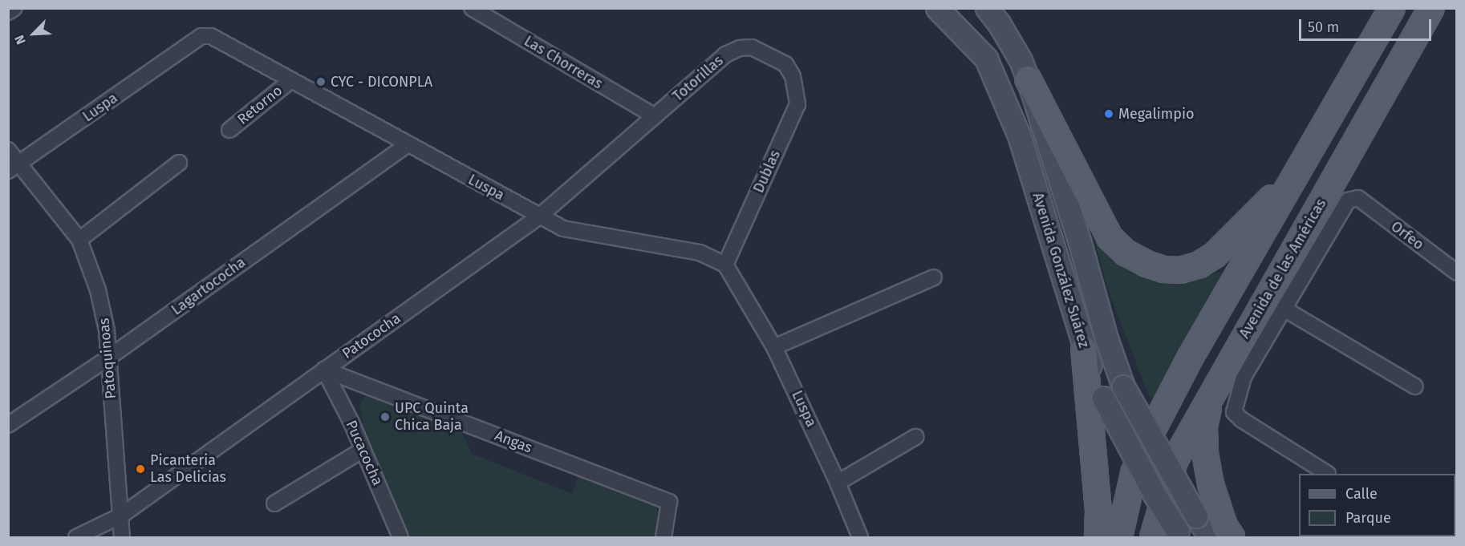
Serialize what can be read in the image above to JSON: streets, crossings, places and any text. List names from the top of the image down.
{
  "streets": {
    "main road": ["Avenida de las Américas", "Avenida González Suárez"],
    "street": [
      "Las Chorreras",
      "Totorillas",
      "Retorno",
      "Luspa",
      "Dublas",
      "Orfeo",
      "Lagartococha",
      "Patococha",
      "Patoquinoas",
      "Angas",
      "Pucacocha"
    ]
  },
  "crossings": [
    ["Las Chorreras", "Totorillas"],
    ["Las Chorreras", "Patococha"],
    ["Totorillas", "Dublas"],
    ["Totorillas", "Patococha"],
    ["Retorno", "Luspa"],
    ["Luspa", "Dublas"],
    ["Luspa", "Lagartococha"],
    ["Luspa", "Patococha"],
    ["Luspa", "Patoquinoas"],
    ["Lagartococha", "Patoquinoas"],
    ["Patococha", "Patoquinoas"],
    ["Patococha", "Angas"],
    ["Patococha", "Pucacocha"],
    ["Angas", "Pucacocha"]
  ],
  "places": [
    "CYC - DICONPLA",
    "Megalimpio",
    "UPC Quinta Chica Baja",
    "Picanteria Las Delicias"
  ],
  "legend": ["Calle", "Parque"],
  "scale_bar": "50 m",
  "north": "bottom left"
}
